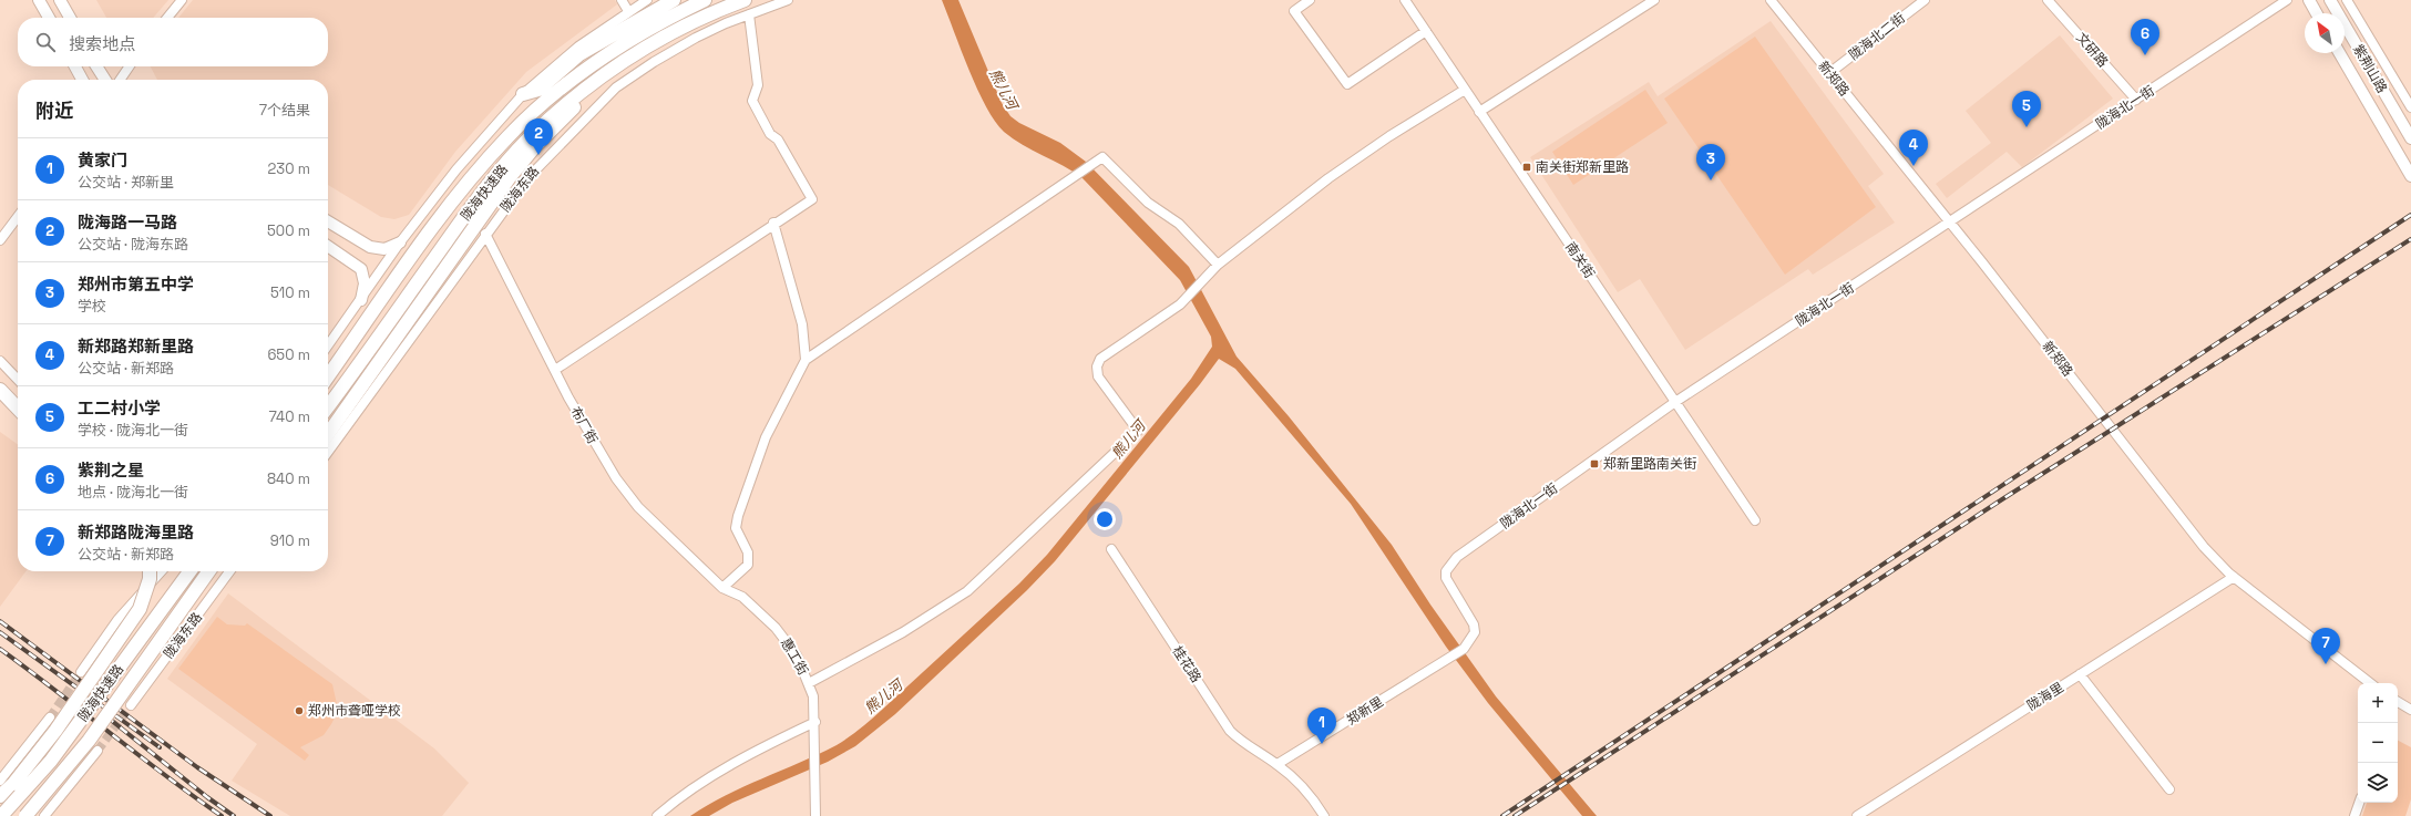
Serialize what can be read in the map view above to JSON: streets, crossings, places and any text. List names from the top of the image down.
{
  "streets": {
    "highway": ["陇海快速路"],
    "main road": ["紫荆山路"],
    "street": [
      "陇海北二街",
      "文研路",
      "新郑路",
      "陇海北一街",
      "陇海东路",
      "南关街",
      "布厂街",
      "惠工街",
      "桂花路",
      "陇海里",
      "郑新里"
    ]
  },
  "crossings": [
    ["陇海北二街", "新郑路"],
    ["文研路", "陇海北一街"],
    ["新郑路", "陇海北一街"],
    ["新郑路", "陇海里"],
    ["陇海北一街", "南关街"],
    ["陇海北一街", "郑新里"],
    ["陇海东路", "布厂街"],
    ["布厂街", "惠工街"],
    ["桂花路", "郑新里"]
  ],
  "water": ["熊儿河"],
  "places": {
    "transit": ["南关街郑新里路", "郑新里路南关街"],
    "other": ["郑州市聋哑学校"]
  },
  "north": "top left",
  "page": {
    "search": "搜索地点",
    "pins": [
      "6",
      "5",
      "2",
      "4",
      "3",
      "7",
      "1"
    ],
    "heading": ["附近", "7个结果"],
    "list": [
      {
        "mark": "1",
        "name": "黄家门",
        "note": "公交站 · 郑新里",
        "value": "230 m"
      },
      {
        "mark": "2",
        "name": "陇海路一马路",
        "note": "公交站 · 陇海东路",
        "value": "500 m"
      },
      {
        "mark": "3",
        "name": "郑州市第五中学",
        "note": "学校",
        "value": "510 m"
      },
      {
        "mark": "4",
        "name": "新郑路郑新里路",
        "note": "公交站 · 新郑路",
        "value": "650 m"
      },
      {
        "mark": "5",
        "name": "工二村小学",
        "note": "学校 · 陇海北一街",
        "value": "740 m"
      },
      {
        "mark": "6",
        "name": "紫荆之星",
        "note": "地点 · 陇海北一街",
        "value": "840 m"
      },
      {
        "mark": "7",
        "name": "新郑路陇海里路",
        "note": "公交站 · 新郑路",
        "value": "910 m"
      }
    ],
    "map_buttons": ["+", "−"]
  }
}
